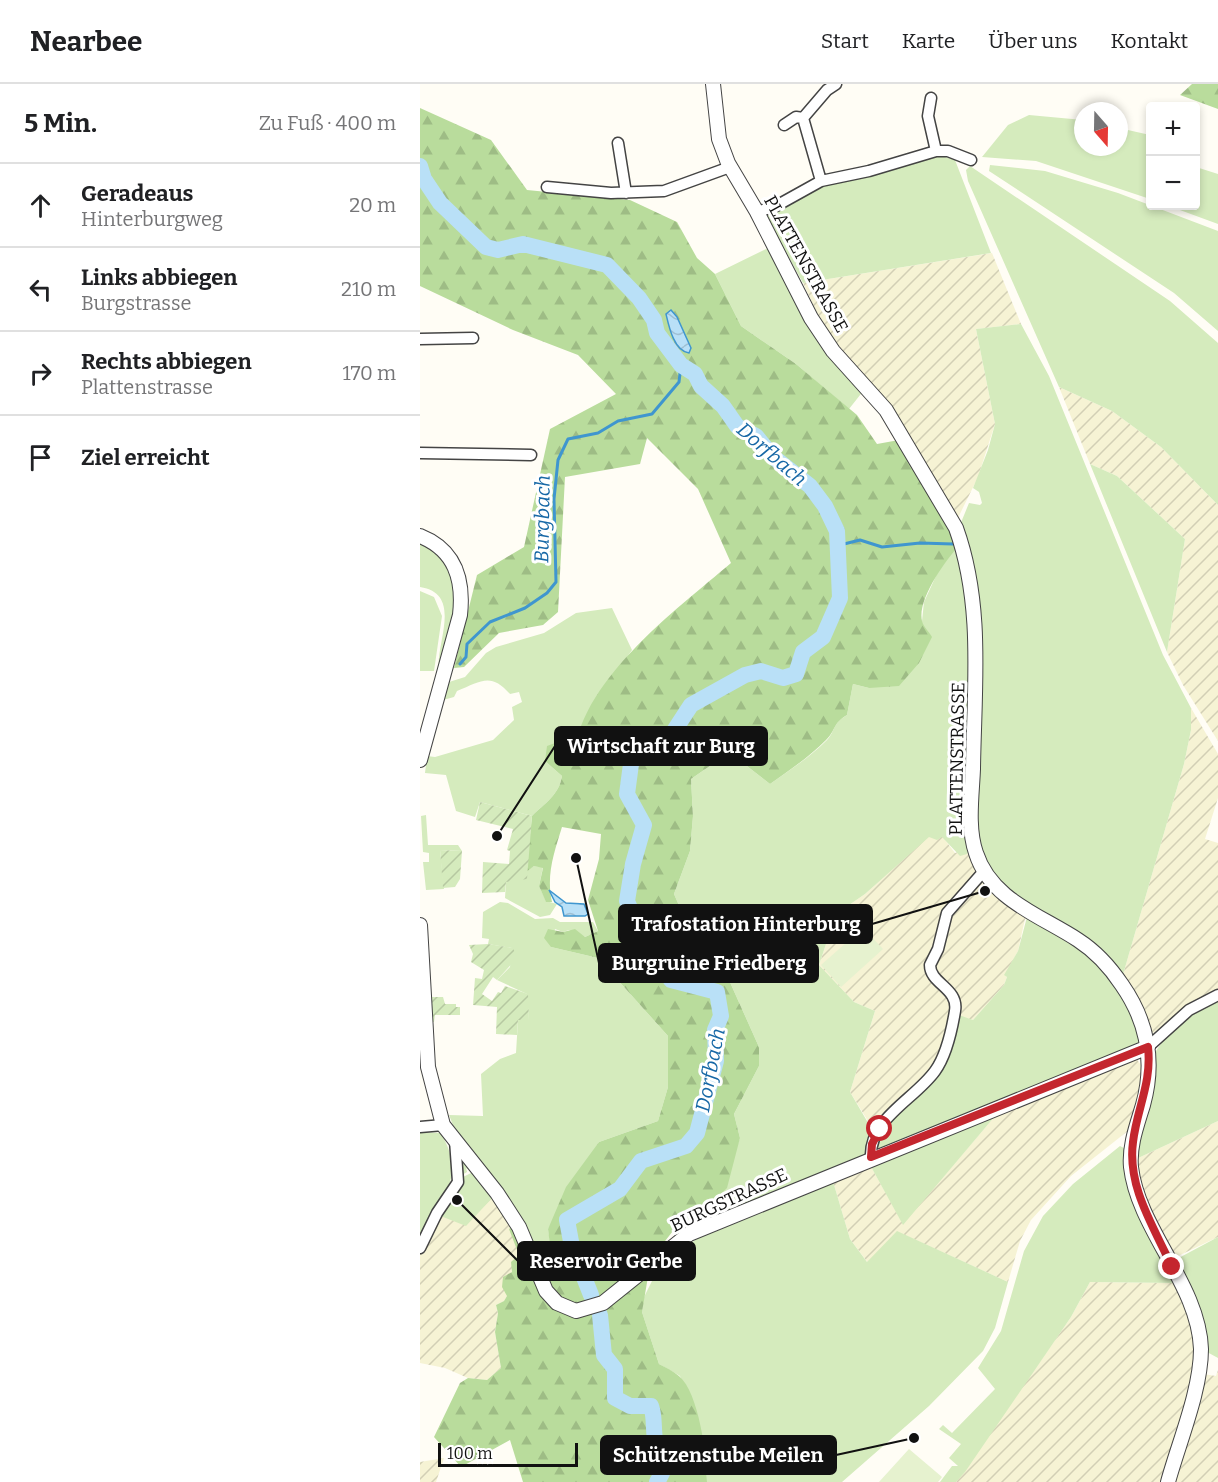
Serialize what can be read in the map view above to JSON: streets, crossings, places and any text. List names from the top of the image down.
{
  "streets": {
    "street": ["PLATTENSTRASSE", "BURGSTRASSE"]
  },
  "crossings": [
    ["PLATTENSTRASSE", "BURGSTRASSE"]
  ],
  "water": ["Dorfbach", "Burgbach"],
  "places": [
    "Wirtschaft zur Burg",
    "Burgruine Friedberg",
    "Trafostation Hinterburg",
    "Reservoir Gerbe",
    "Schützenstube Meilen"
  ],
  "scale_bar": "100 m",
  "north": "bottom",
  "page": {
    "header": "Nearbee",
    "nav": [
      "Start",
      "Karte",
      "Über uns",
      "Kontakt"
    ],
    "heading": ["5 Min.", "Zu Fuß · 400 m"],
    "map_buttons": ["+", "−"],
    "list": [
      ["Geradeaus", "Hinterburgweg", "20 m"],
      ["Links abbiegen", "Burgstrasse", "210 m"],
      ["Rechts abbiegen", "Plattenstrasse", "170 m"],
      "Ziel erreicht"
    ],
    "scale": "100 m"
  }
}
